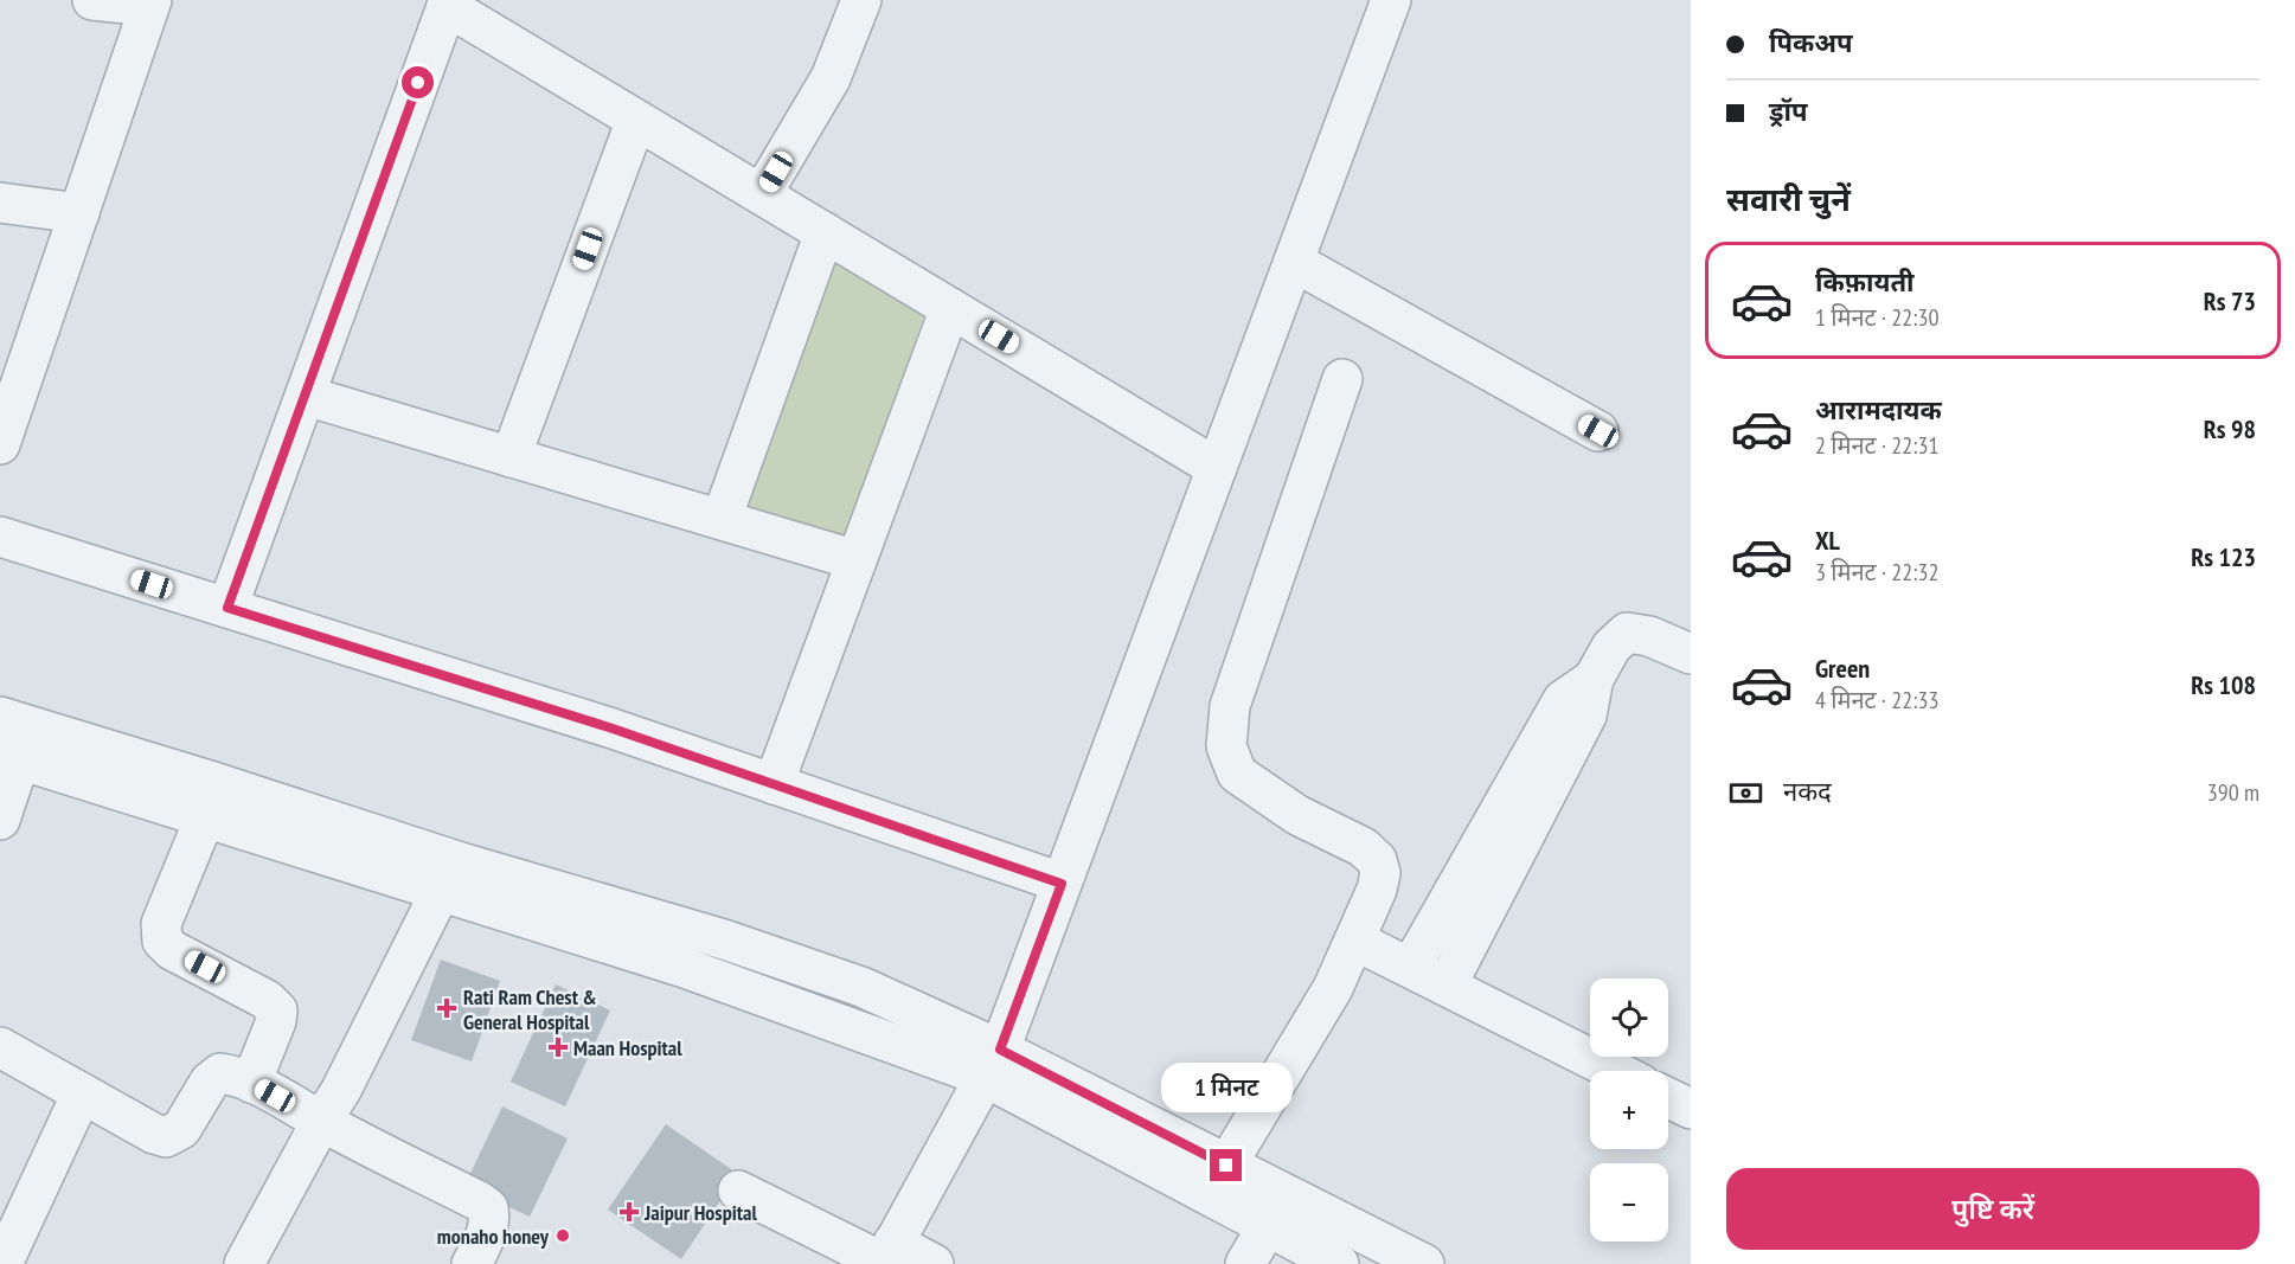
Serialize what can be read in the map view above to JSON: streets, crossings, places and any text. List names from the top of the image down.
{
  "places": {
    "health": ["Rati Ram Chest & General Hospital", "Maan Hospital", "Jaipur Hospital"],
    "other": ["monaho honey"]
  },
  "page": {
    "banner": ["पिकअप", "ड्रॉप"],
    "heading": "सवारी चुनें",
    "list": [
      {
        "name": "किफ़ायती",
        "note": "1 मिनट · 22:30",
        "value": "Rs 73"
      },
      {
        "name": "आरामदायक",
        "note": "2 मिनट · 22:31",
        "value": "Rs 98"
      },
      {
        "name": "XL",
        "note": "3 मिनट · 22:32",
        "value": "Rs 123"
      },
      {
        "name": "Green",
        "note": "4 मिनट · 22:33",
        "value": "Rs 108"
      }
    ],
    "pay": ["नकद", "390 m"],
    "map_buttons": ["+", "−"],
    "bubble": "1 मिनट",
    "buttons": "पुष्टि करें"
  }
}
